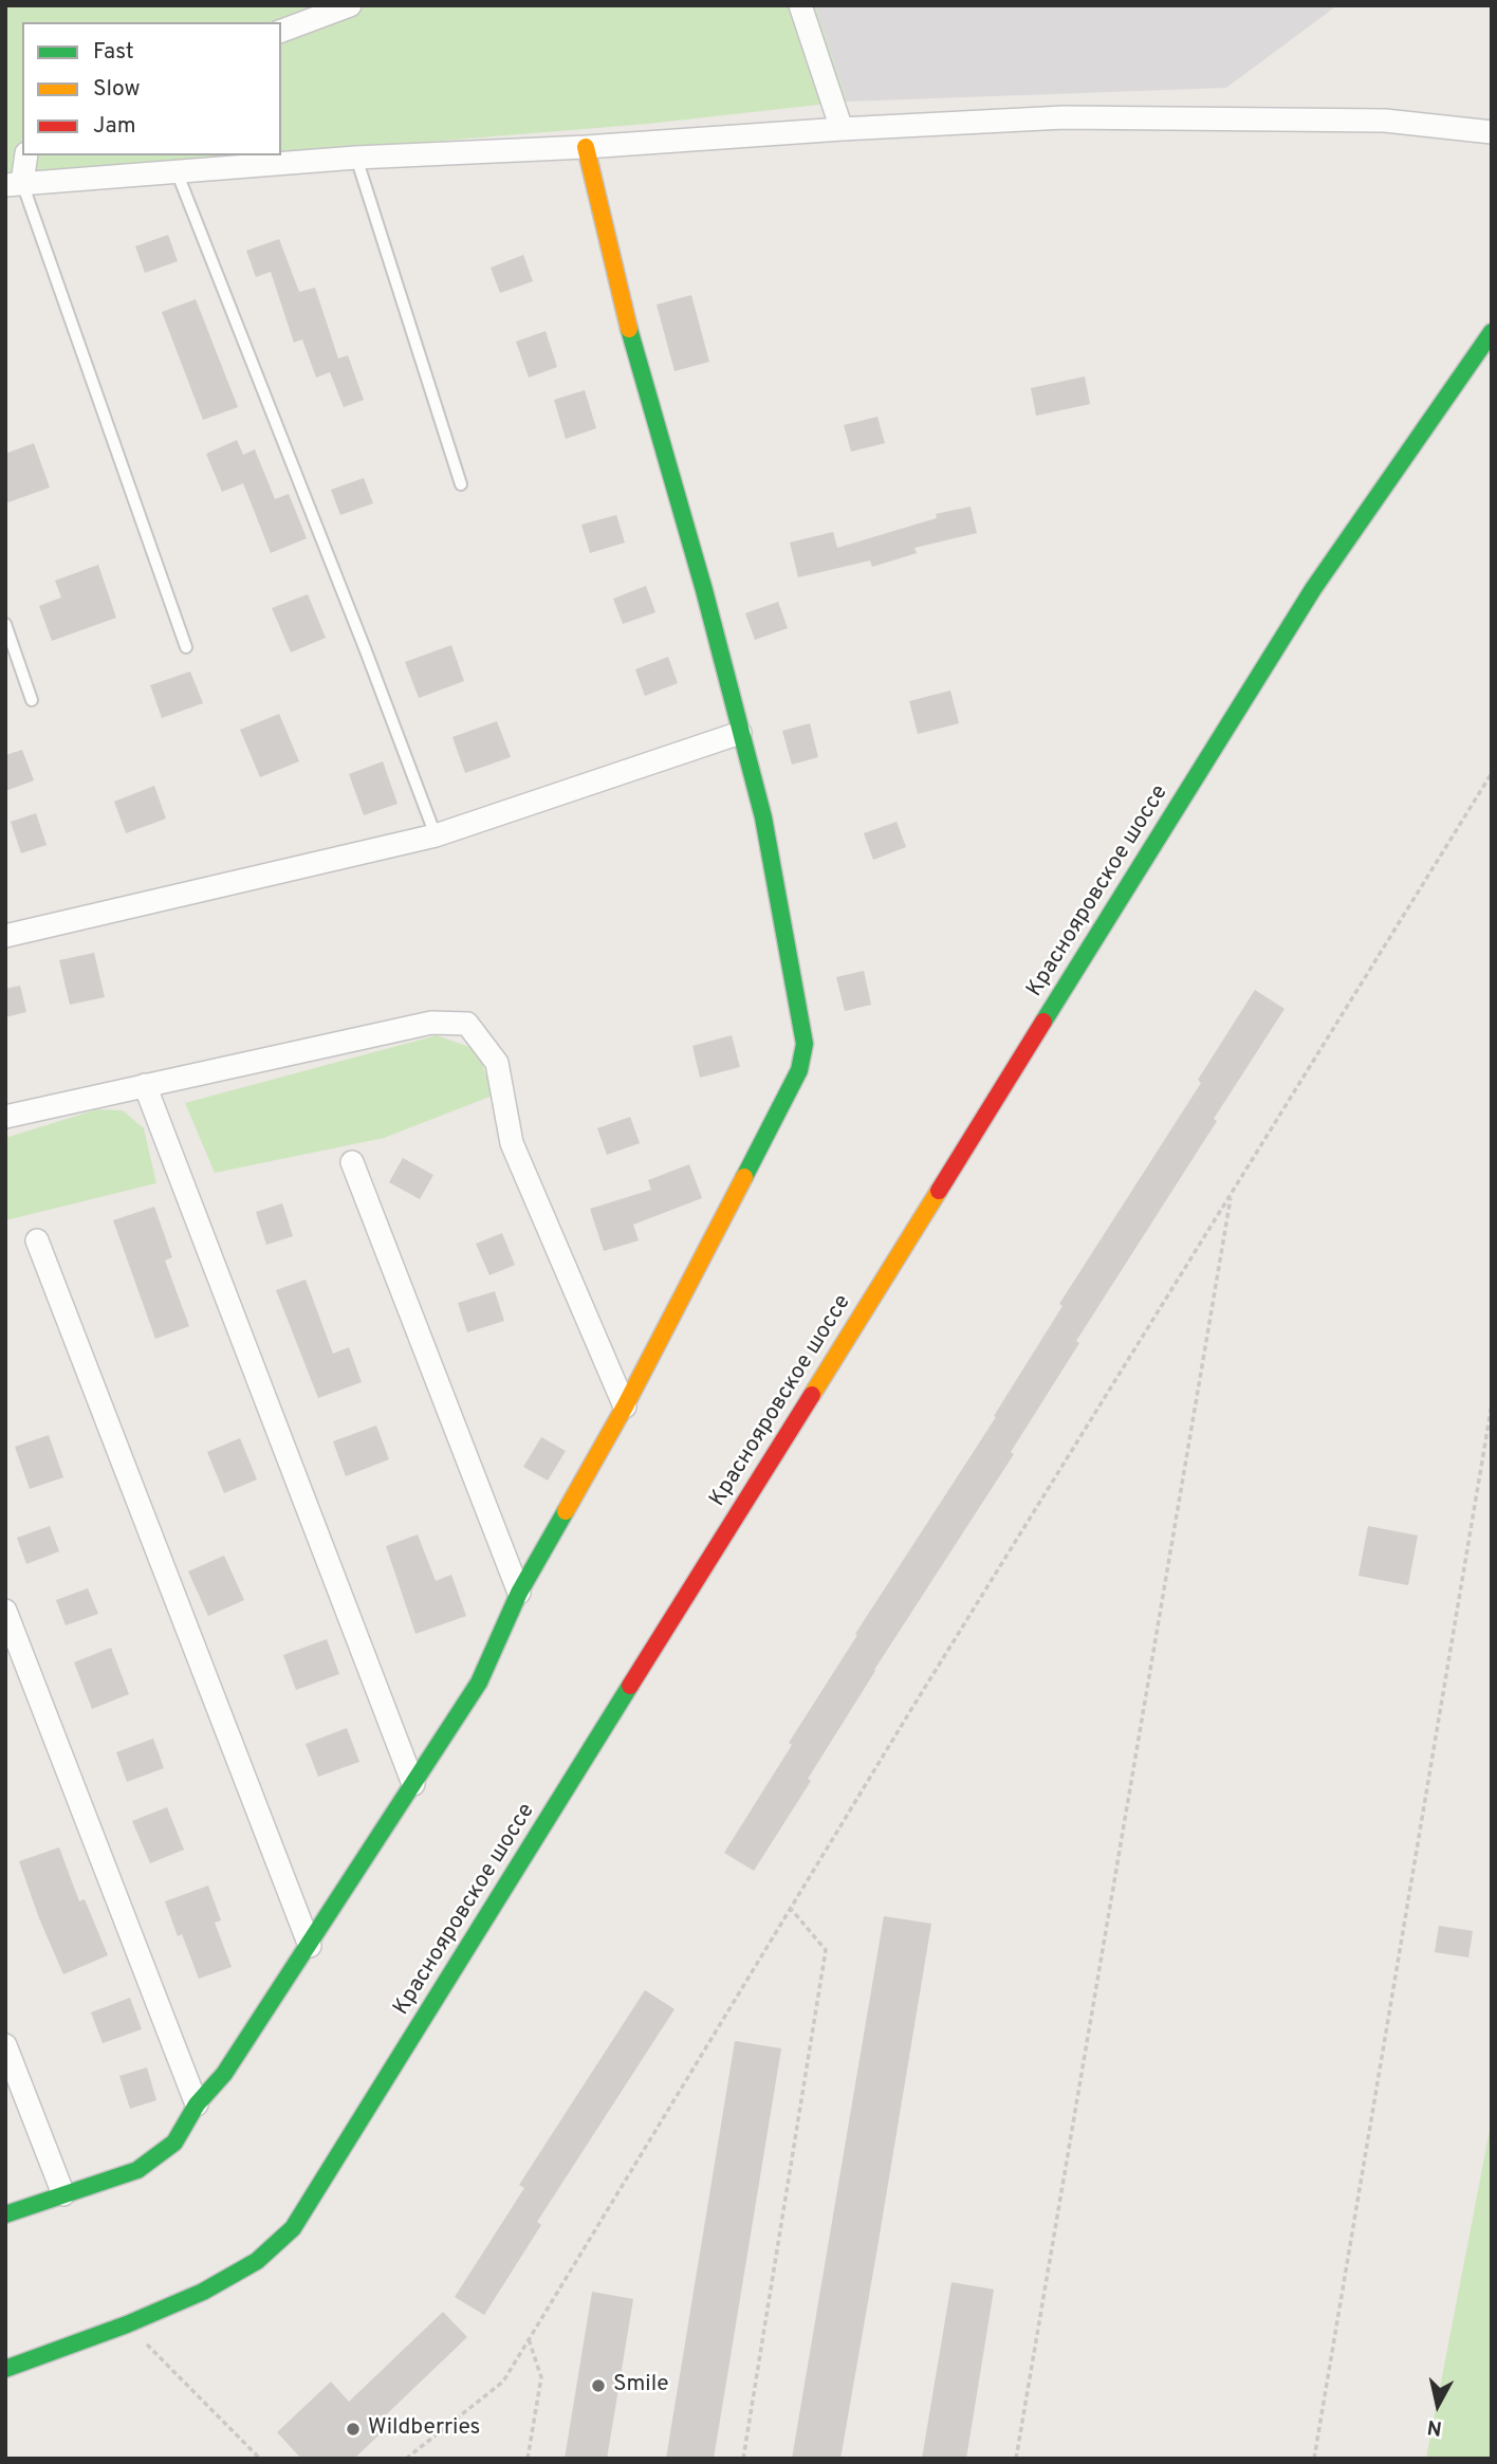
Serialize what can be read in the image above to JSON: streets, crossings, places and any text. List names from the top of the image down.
{
  "streets": {
    "street": ["Краснояровское шоссе"]
  },
  "places": ["Smile", "Wildberries"],
  "legend": ["Fast", "Slow", "Jam"],
  "north": "bottom"
}
